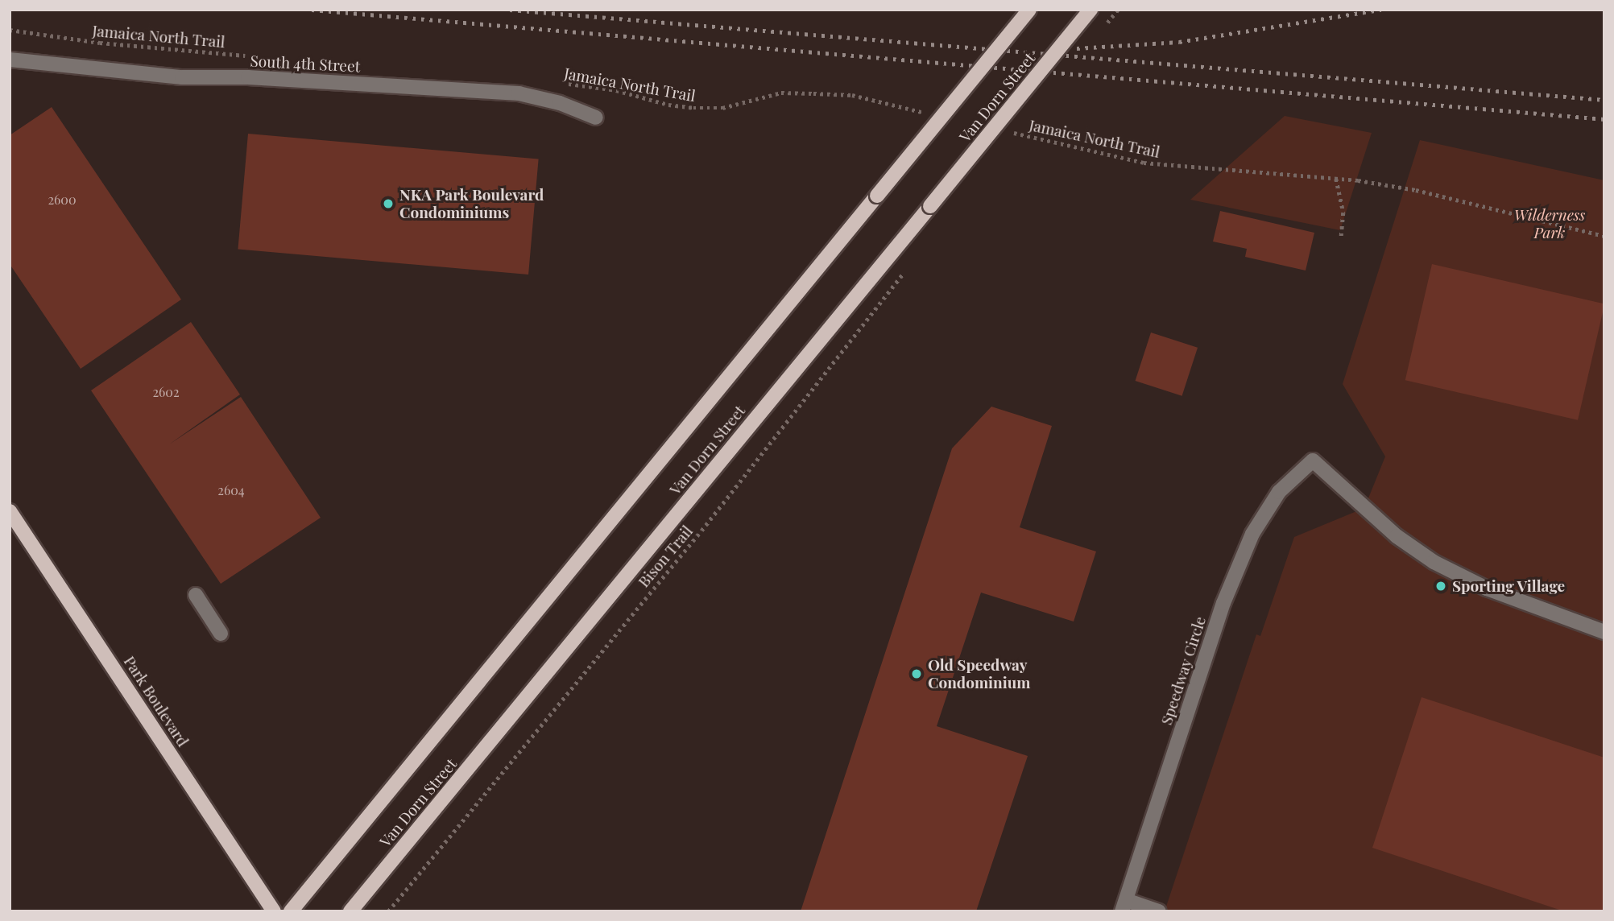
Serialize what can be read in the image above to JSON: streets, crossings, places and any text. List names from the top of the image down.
{
  "streets": {
    "main road": ["Van Dorn Street", "Park Boulevard"],
    "street": ["South 4th Street", "Speedway Circle"],
    "path": ["Jamaica North Trail", "Bison Trail"]
  },
  "parks": ["Wilderness Park"],
  "places": ["NKA Park Boulevard Condominiums", "Sporting Village", "Old Speedway Condominium"],
  "house_numbers": ["2600", "2602", "2604"]
}
